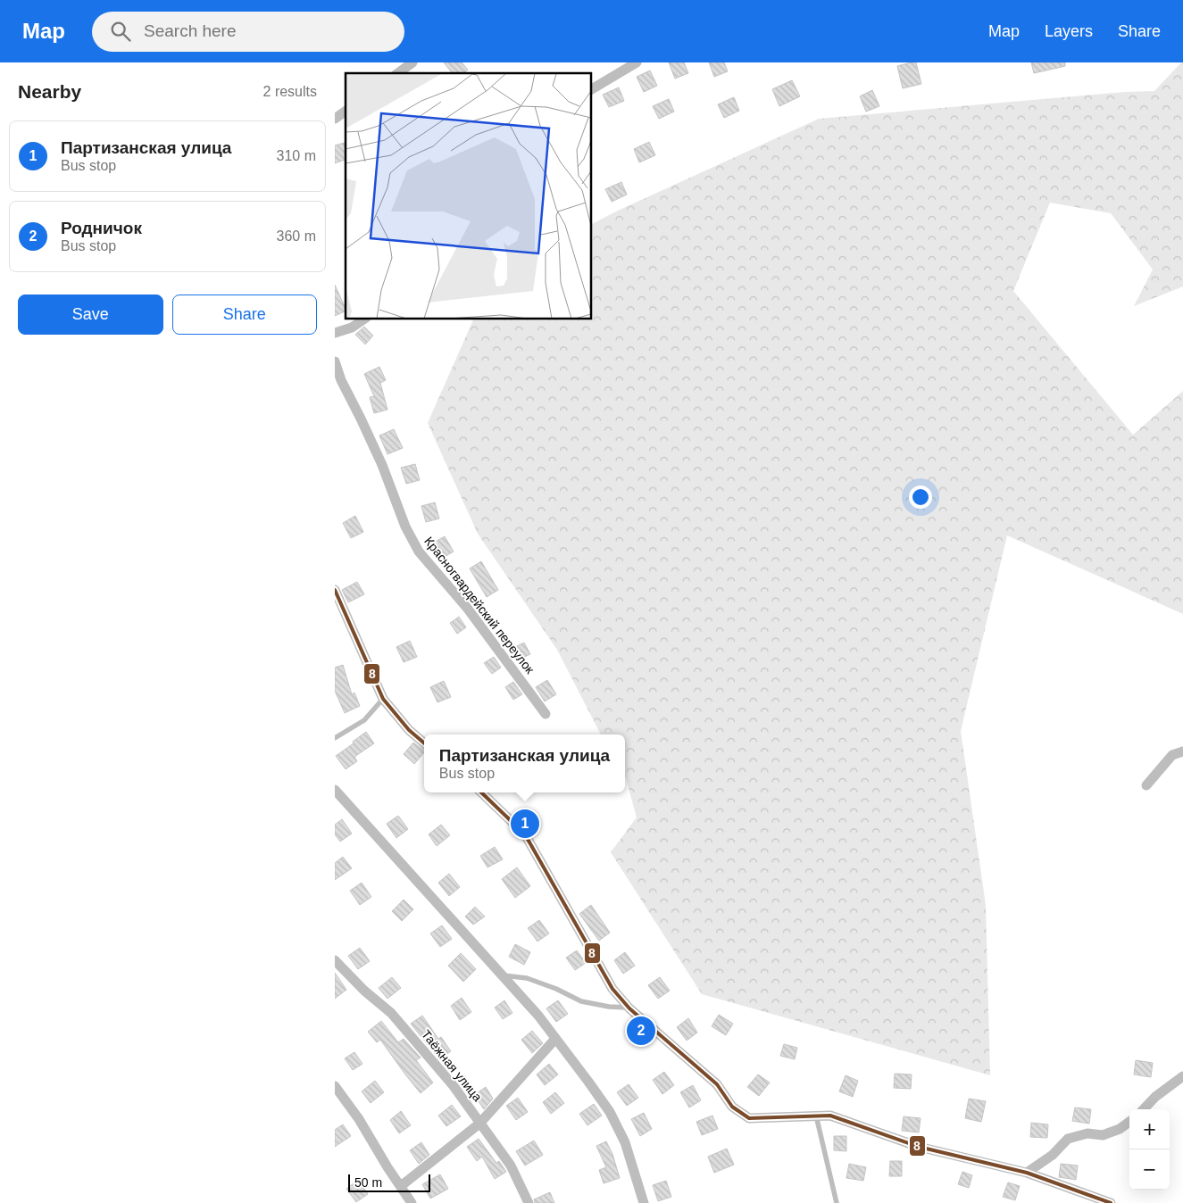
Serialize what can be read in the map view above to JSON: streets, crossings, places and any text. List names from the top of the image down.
{
  "streets": {
    "street": ["Красногвардейский переулок", "Таёжная улица"]
  },
  "lines": ["transit line 8"],
  "scale_bar": "50 m",
  "page": {
    "header": "Map",
    "search": "Search here",
    "nav": ["Map", "Layers", "Share"],
    "heading": ["Nearby", "2 results"],
    "list": [
      {
        "mark": "1",
        "name": "Партизанская улица",
        "note": "Bus stop",
        "value": "310 m"
      },
      {
        "mark": "2",
        "name": "Родничок",
        "note": "Bus stop",
        "value": "360 m"
      }
    ],
    "buttons": ["Save", "Share"],
    "popup": ["Партизанская улица", "Bus stop"],
    "pins": ["1", "2"],
    "map_buttons": ["+", "−"],
    "scale": "50 m"
  }
}
